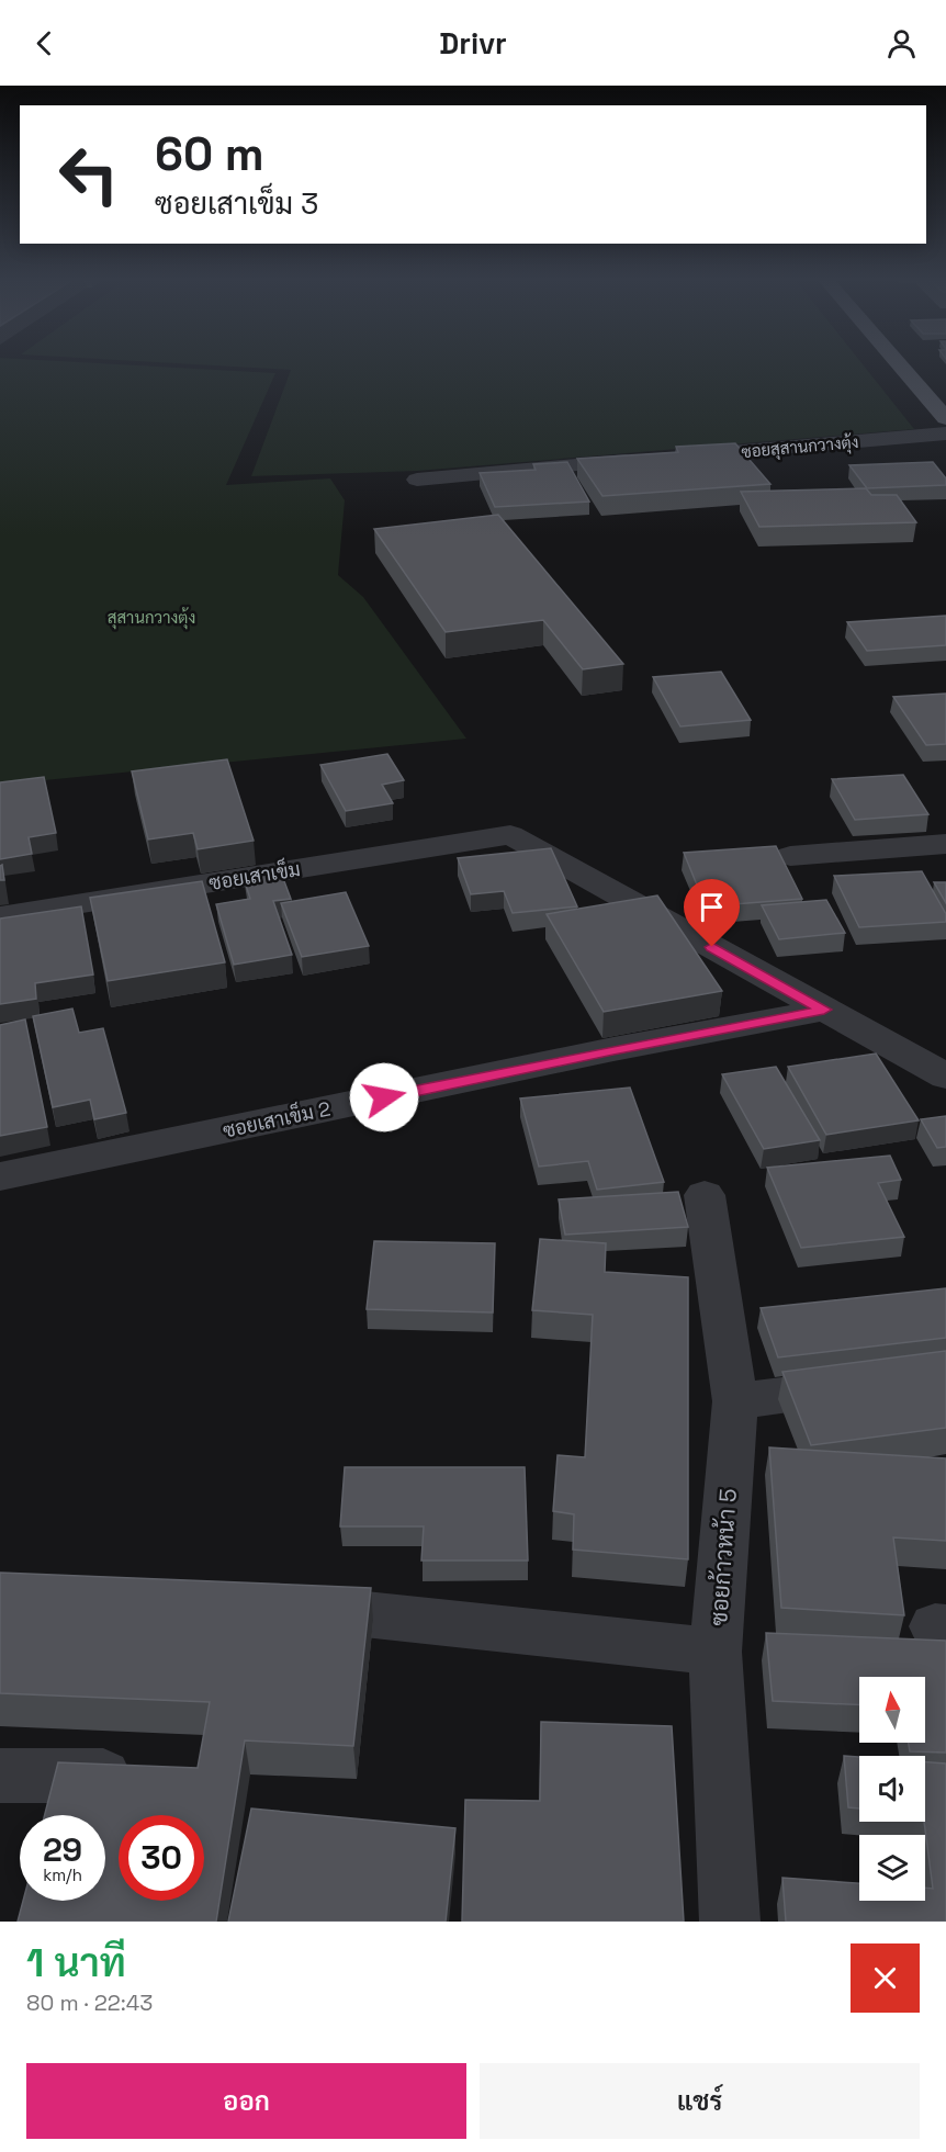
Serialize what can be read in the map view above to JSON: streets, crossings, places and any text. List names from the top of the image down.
{
  "streets": {
    "street": [
      "ซอยสุสานกวางตุ้ง",
      "ซอยเสาเข็ม",
      "ซอยเสาเข็ม 2",
      "ซอยก้าวหน้า 5"
    ]
  },
  "crossings": [
    ["ซอยเสาเข็ม", "ซอยเสาเข็ม 2"]
  ],
  "parks": ["สุสานกวางตุ้ง"],
  "north": "top",
  "page": {
    "header": "Drivr",
    "turn": ["60 m", "ซอยเสาเข็ม 3"],
    "speed": "29 km/h",
    "limit": "30",
    "heading": ["1 นาที", "80 m · 22:43"],
    "buttons": ["ออก", "แชร์"]
  }
}
